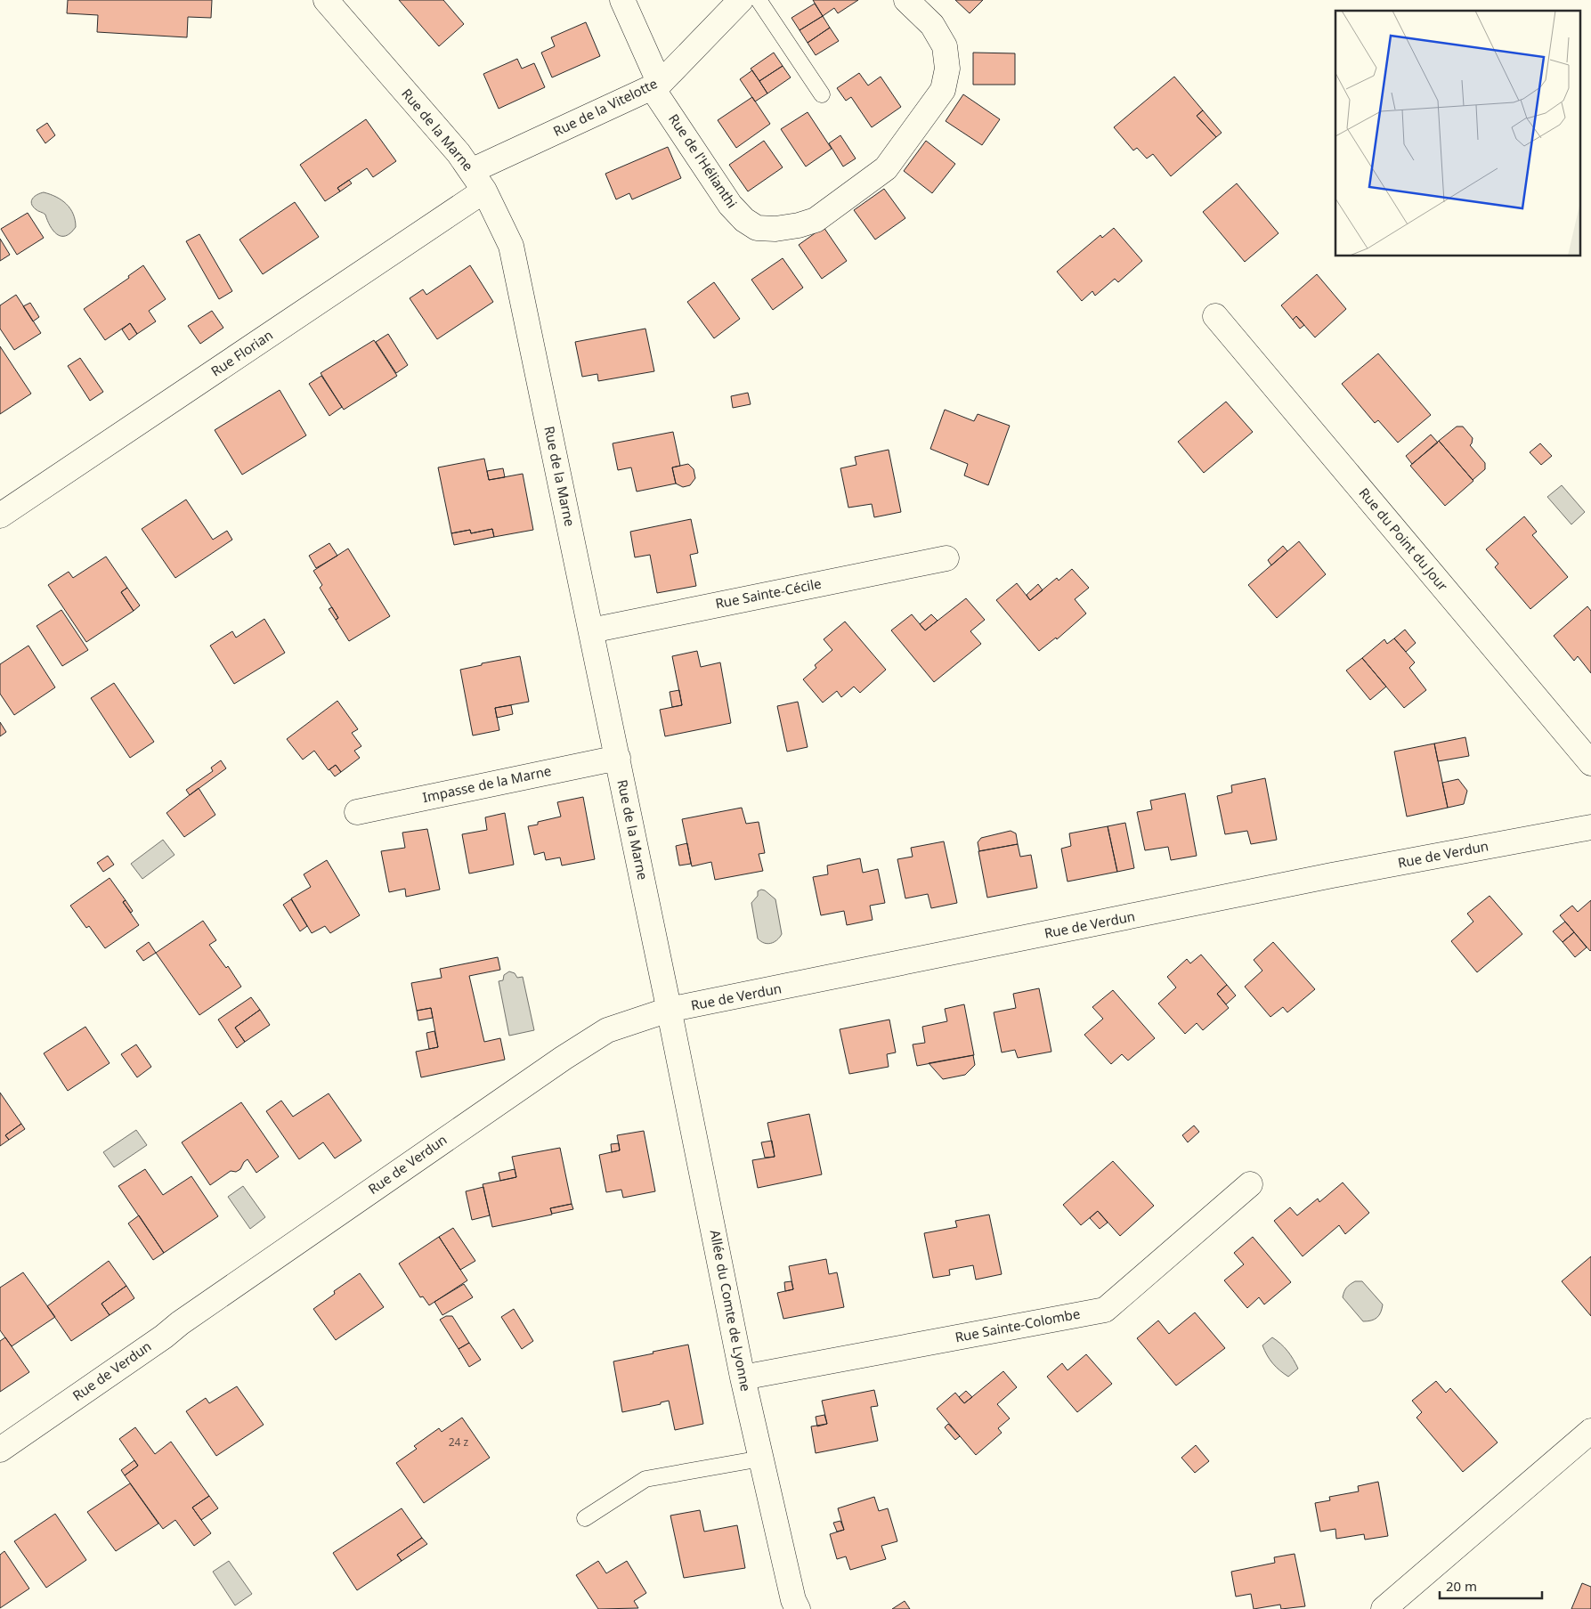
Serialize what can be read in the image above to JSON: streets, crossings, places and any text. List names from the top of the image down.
{
  "streets": {
    "street": [
      "Rue de la Vitelotte",
      "Rue de la Marne",
      "Rue de l'Hélianthi",
      "Rue Florian",
      "Rue du Point du Jour",
      "Rue Sainte-Cécile",
      "Impasse de la Marne",
      "Rue de Verdun",
      "Allée du Comte de Lyonne",
      "Rue Sainte-Colombe"
    ]
  },
  "crossings": [
    ["Rue de la Vitelotte", "Rue de la Marne"],
    ["Rue de la Vitelotte", "Rue de l'Hélianthi"],
    ["Rue de la Marne", "Rue Florian"],
    ["Rue de la Marne", "Rue Sainte-Cécile"],
    ["Rue de la Marne", "Impasse de la Marne"],
    ["Rue de la Marne", "Rue de Verdun"],
    ["Rue de la Marne", "Allée du Comte de Lyonne"],
    ["Rue de Verdun", "Allée du Comte de Lyonne"],
    ["Allée du Comte de Lyonne", "Rue Sainte-Colombe"]
  ],
  "house_numbers": ["24 z"],
  "scale_bar": "20 m"
}
